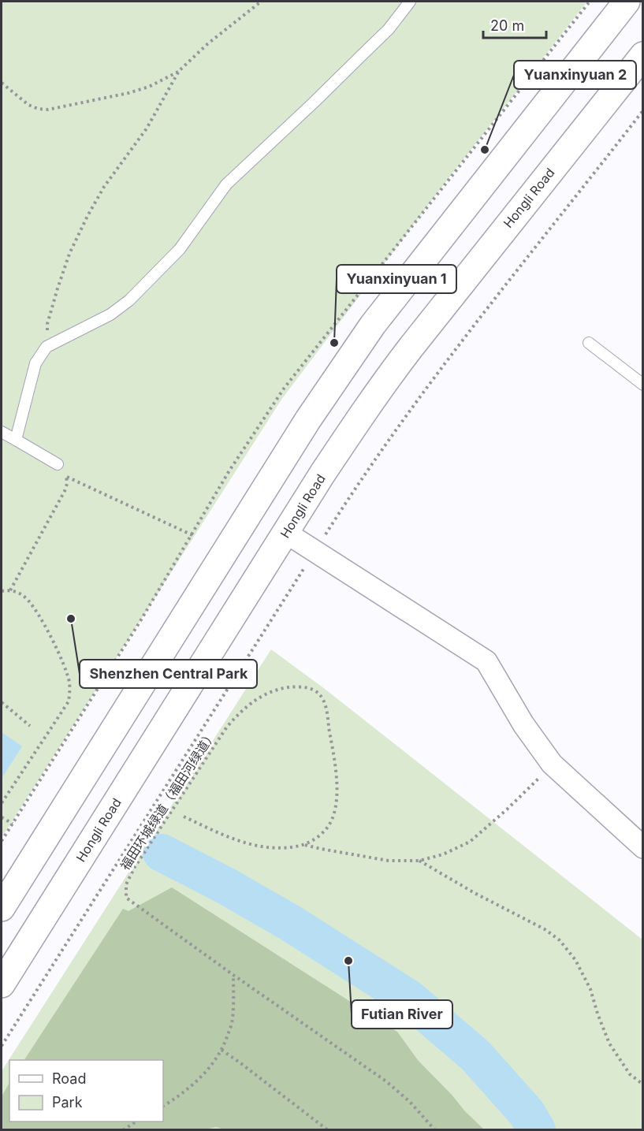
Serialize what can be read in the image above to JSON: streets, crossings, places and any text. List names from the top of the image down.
{
  "streets": {
    "main road": ["Hongli Road"],
    "path": ["福田环城绿道（福田河绿道）"]
  },
  "places": [
    "Yuanxinyuan 2",
    "Yuanxinyuan 1",
    "Shenzhen Central Park",
    "Futian River"
  ],
  "legend": ["Road", "Park"],
  "scale_bar": "20 m"
}
